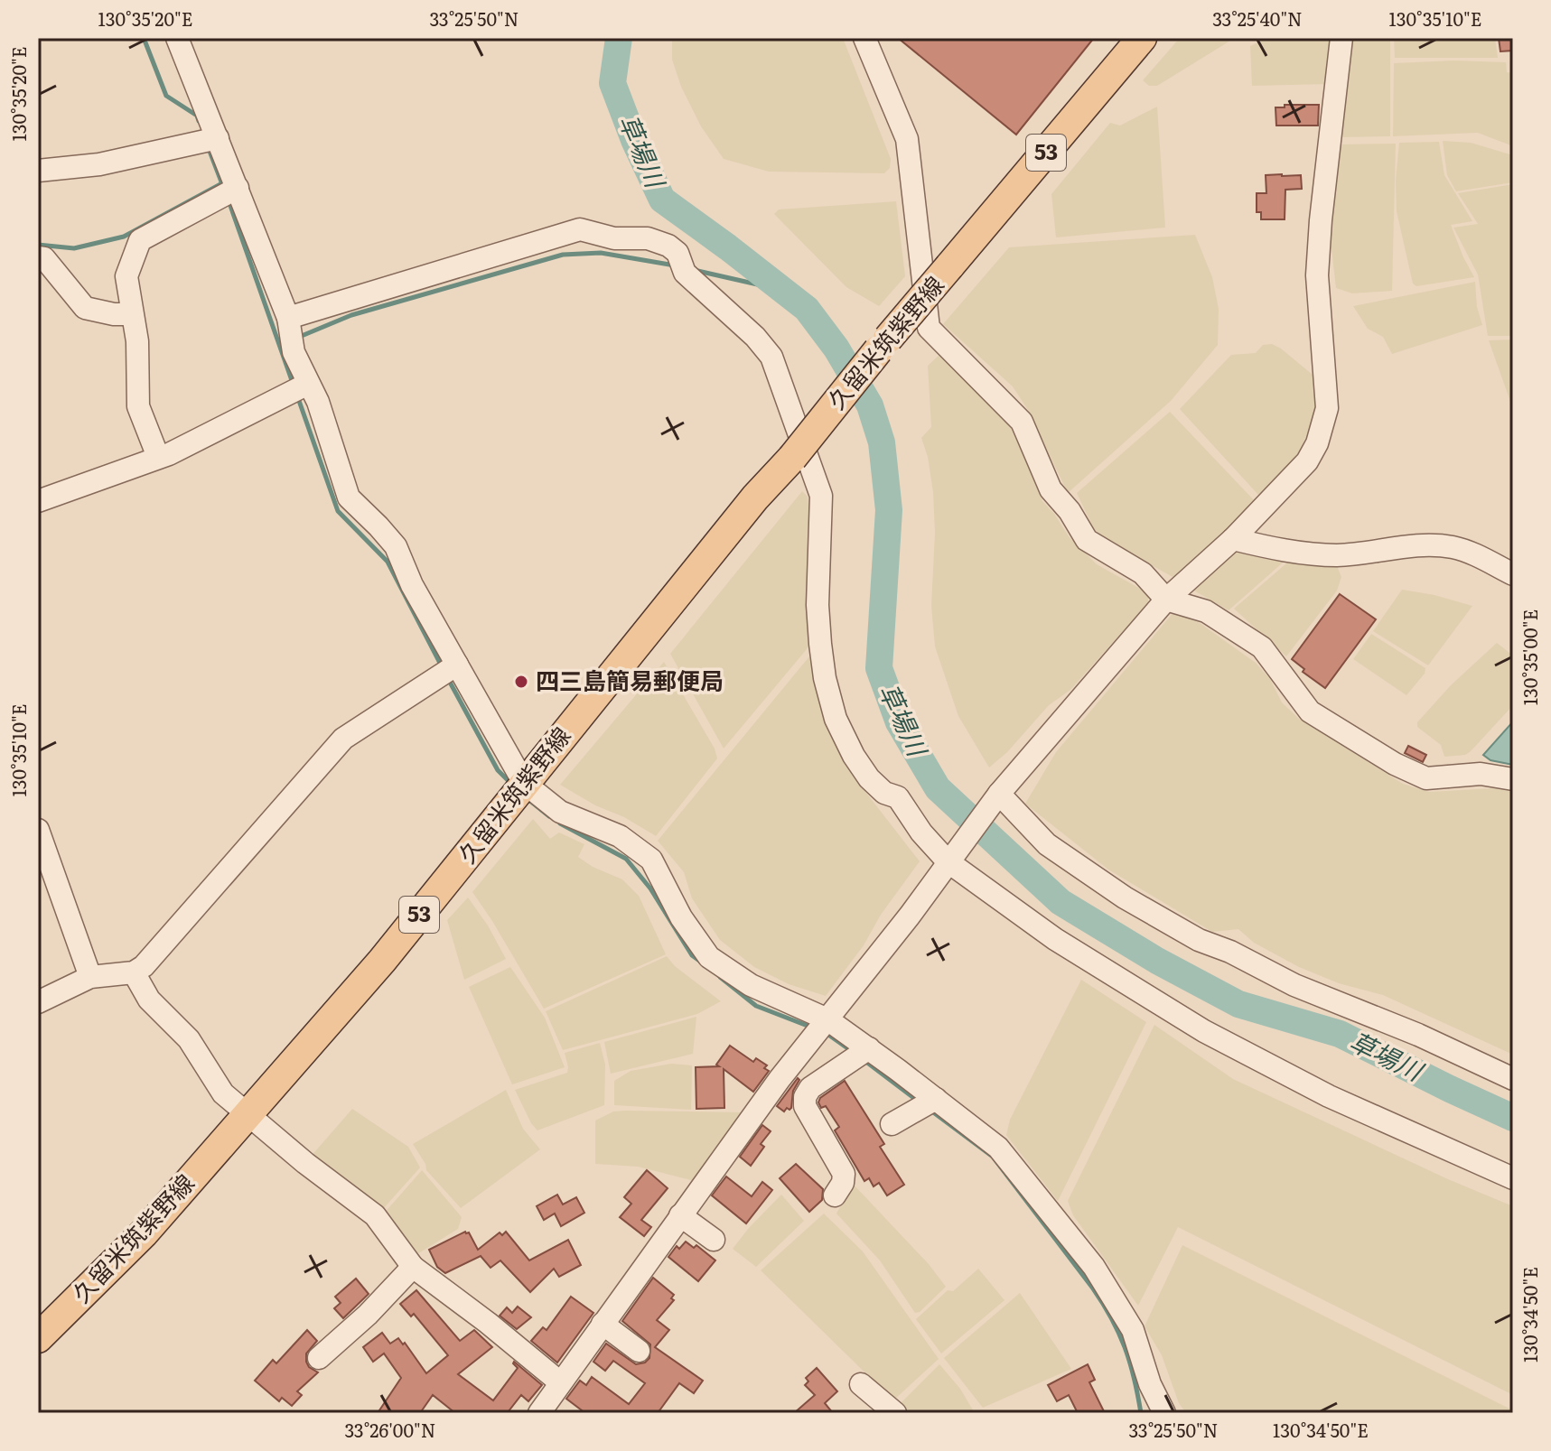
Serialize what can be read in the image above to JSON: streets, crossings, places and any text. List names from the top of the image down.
{
  "streets": {
    "main road": ["53", "久留米筑紫野線"]
  },
  "water": ["草場川"],
  "places": ["四三島簡易郵便局"],
  "coordinates": [
    "130°35'20\"E",
    "33°25'50\"N",
    "33°25'40\"N",
    "130°35'10\"E",
    "130°35'00\"E",
    "130°34'50\"E",
    "33°26'00\"N"
  ]
}
